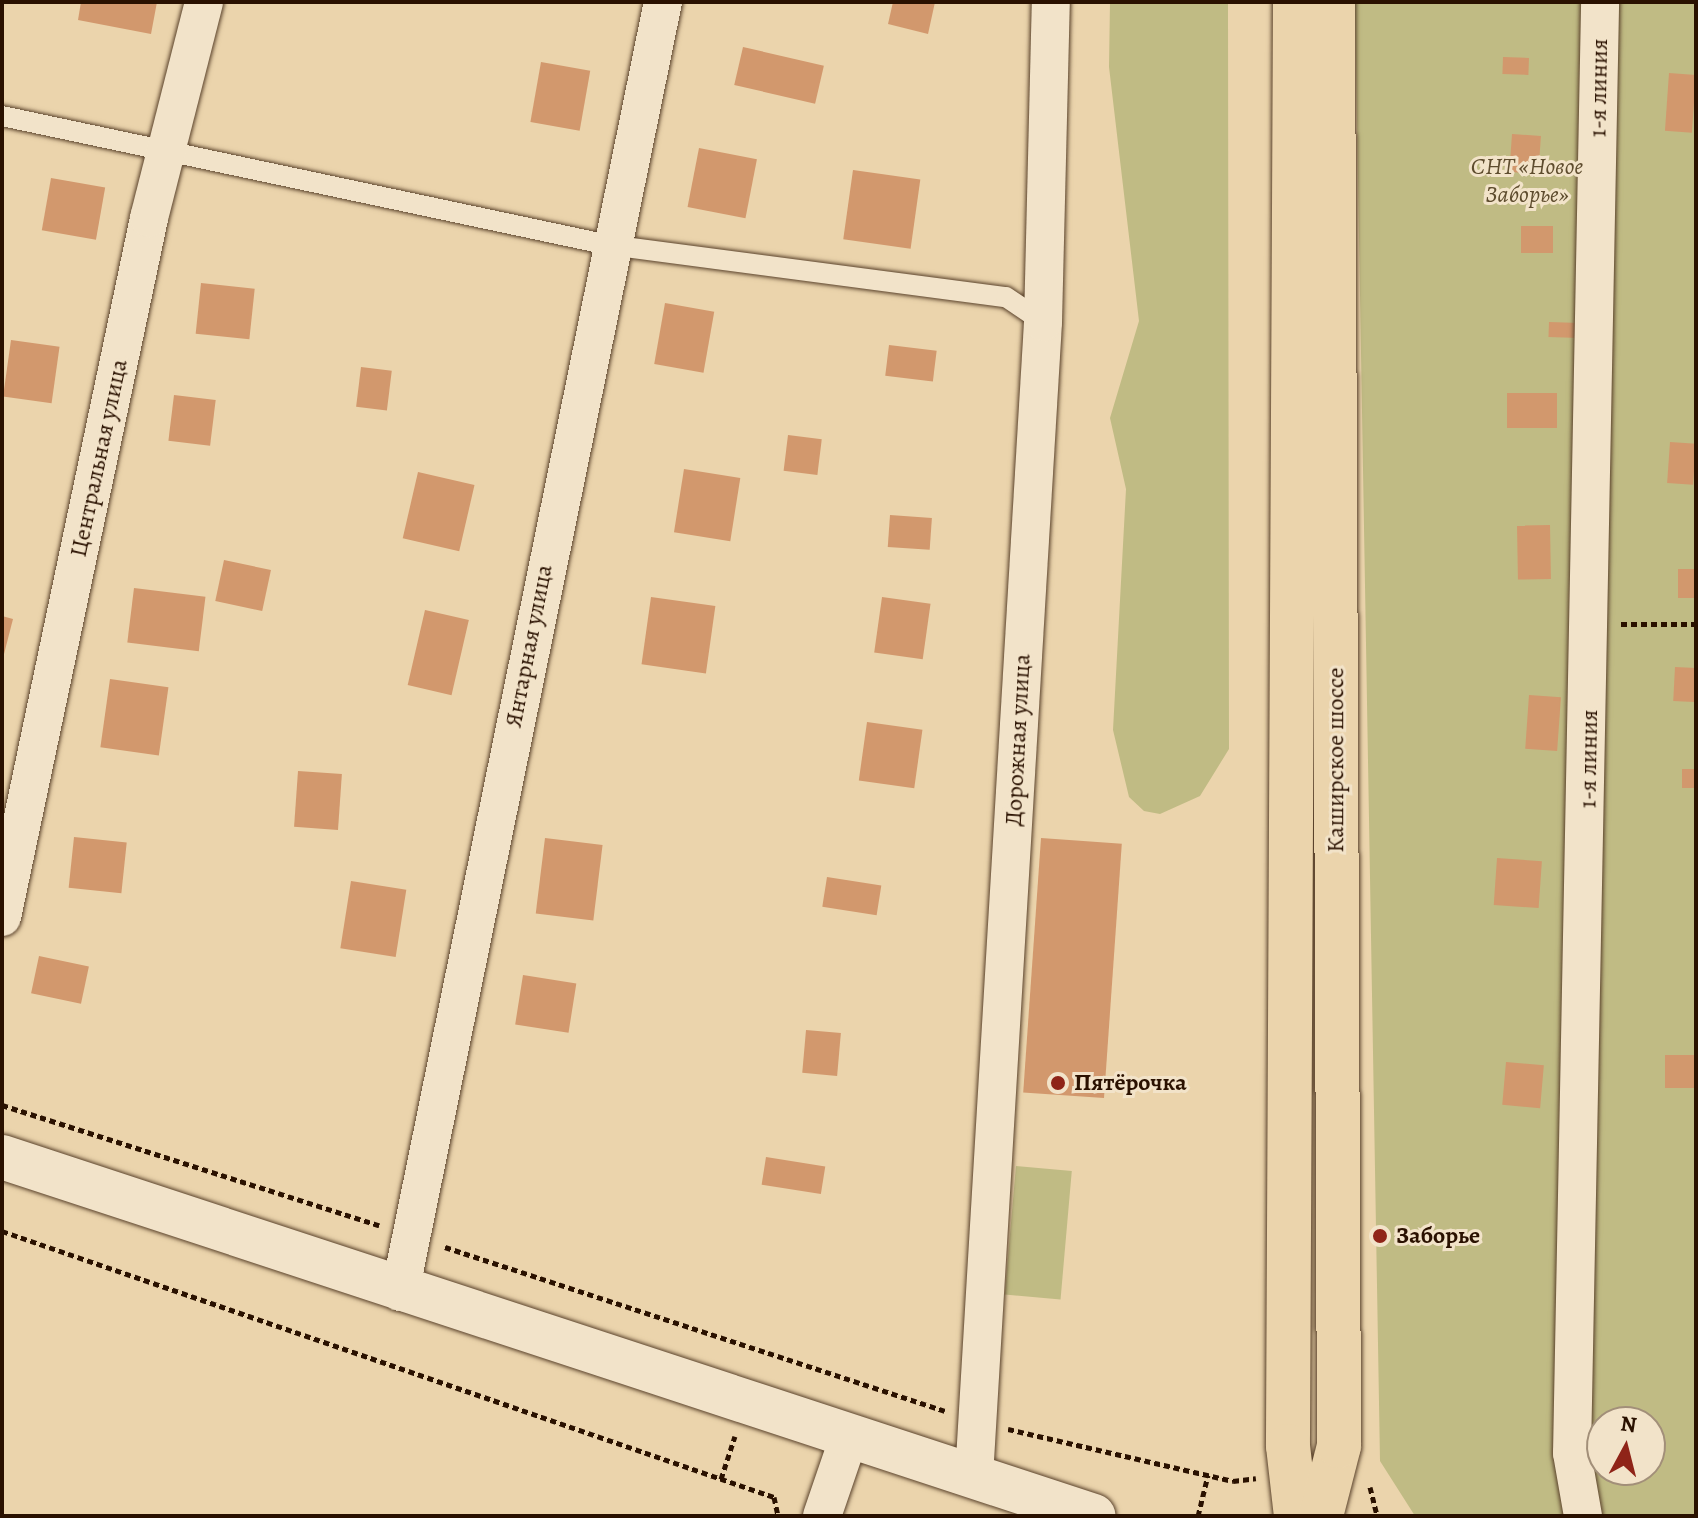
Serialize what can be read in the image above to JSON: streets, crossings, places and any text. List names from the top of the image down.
{
  "streets": {
    "main road": ["Каширское шоссе"],
    "street": [
      "1-я линия",
      "Центральная улица",
      "Янтарная улица",
      "Дорожная улица"
    ]
  },
  "parks": ["СНТ «Новое Заборье»"],
  "places": ["Пятёрочка", "Заборье"],
  "north": "top"
}
